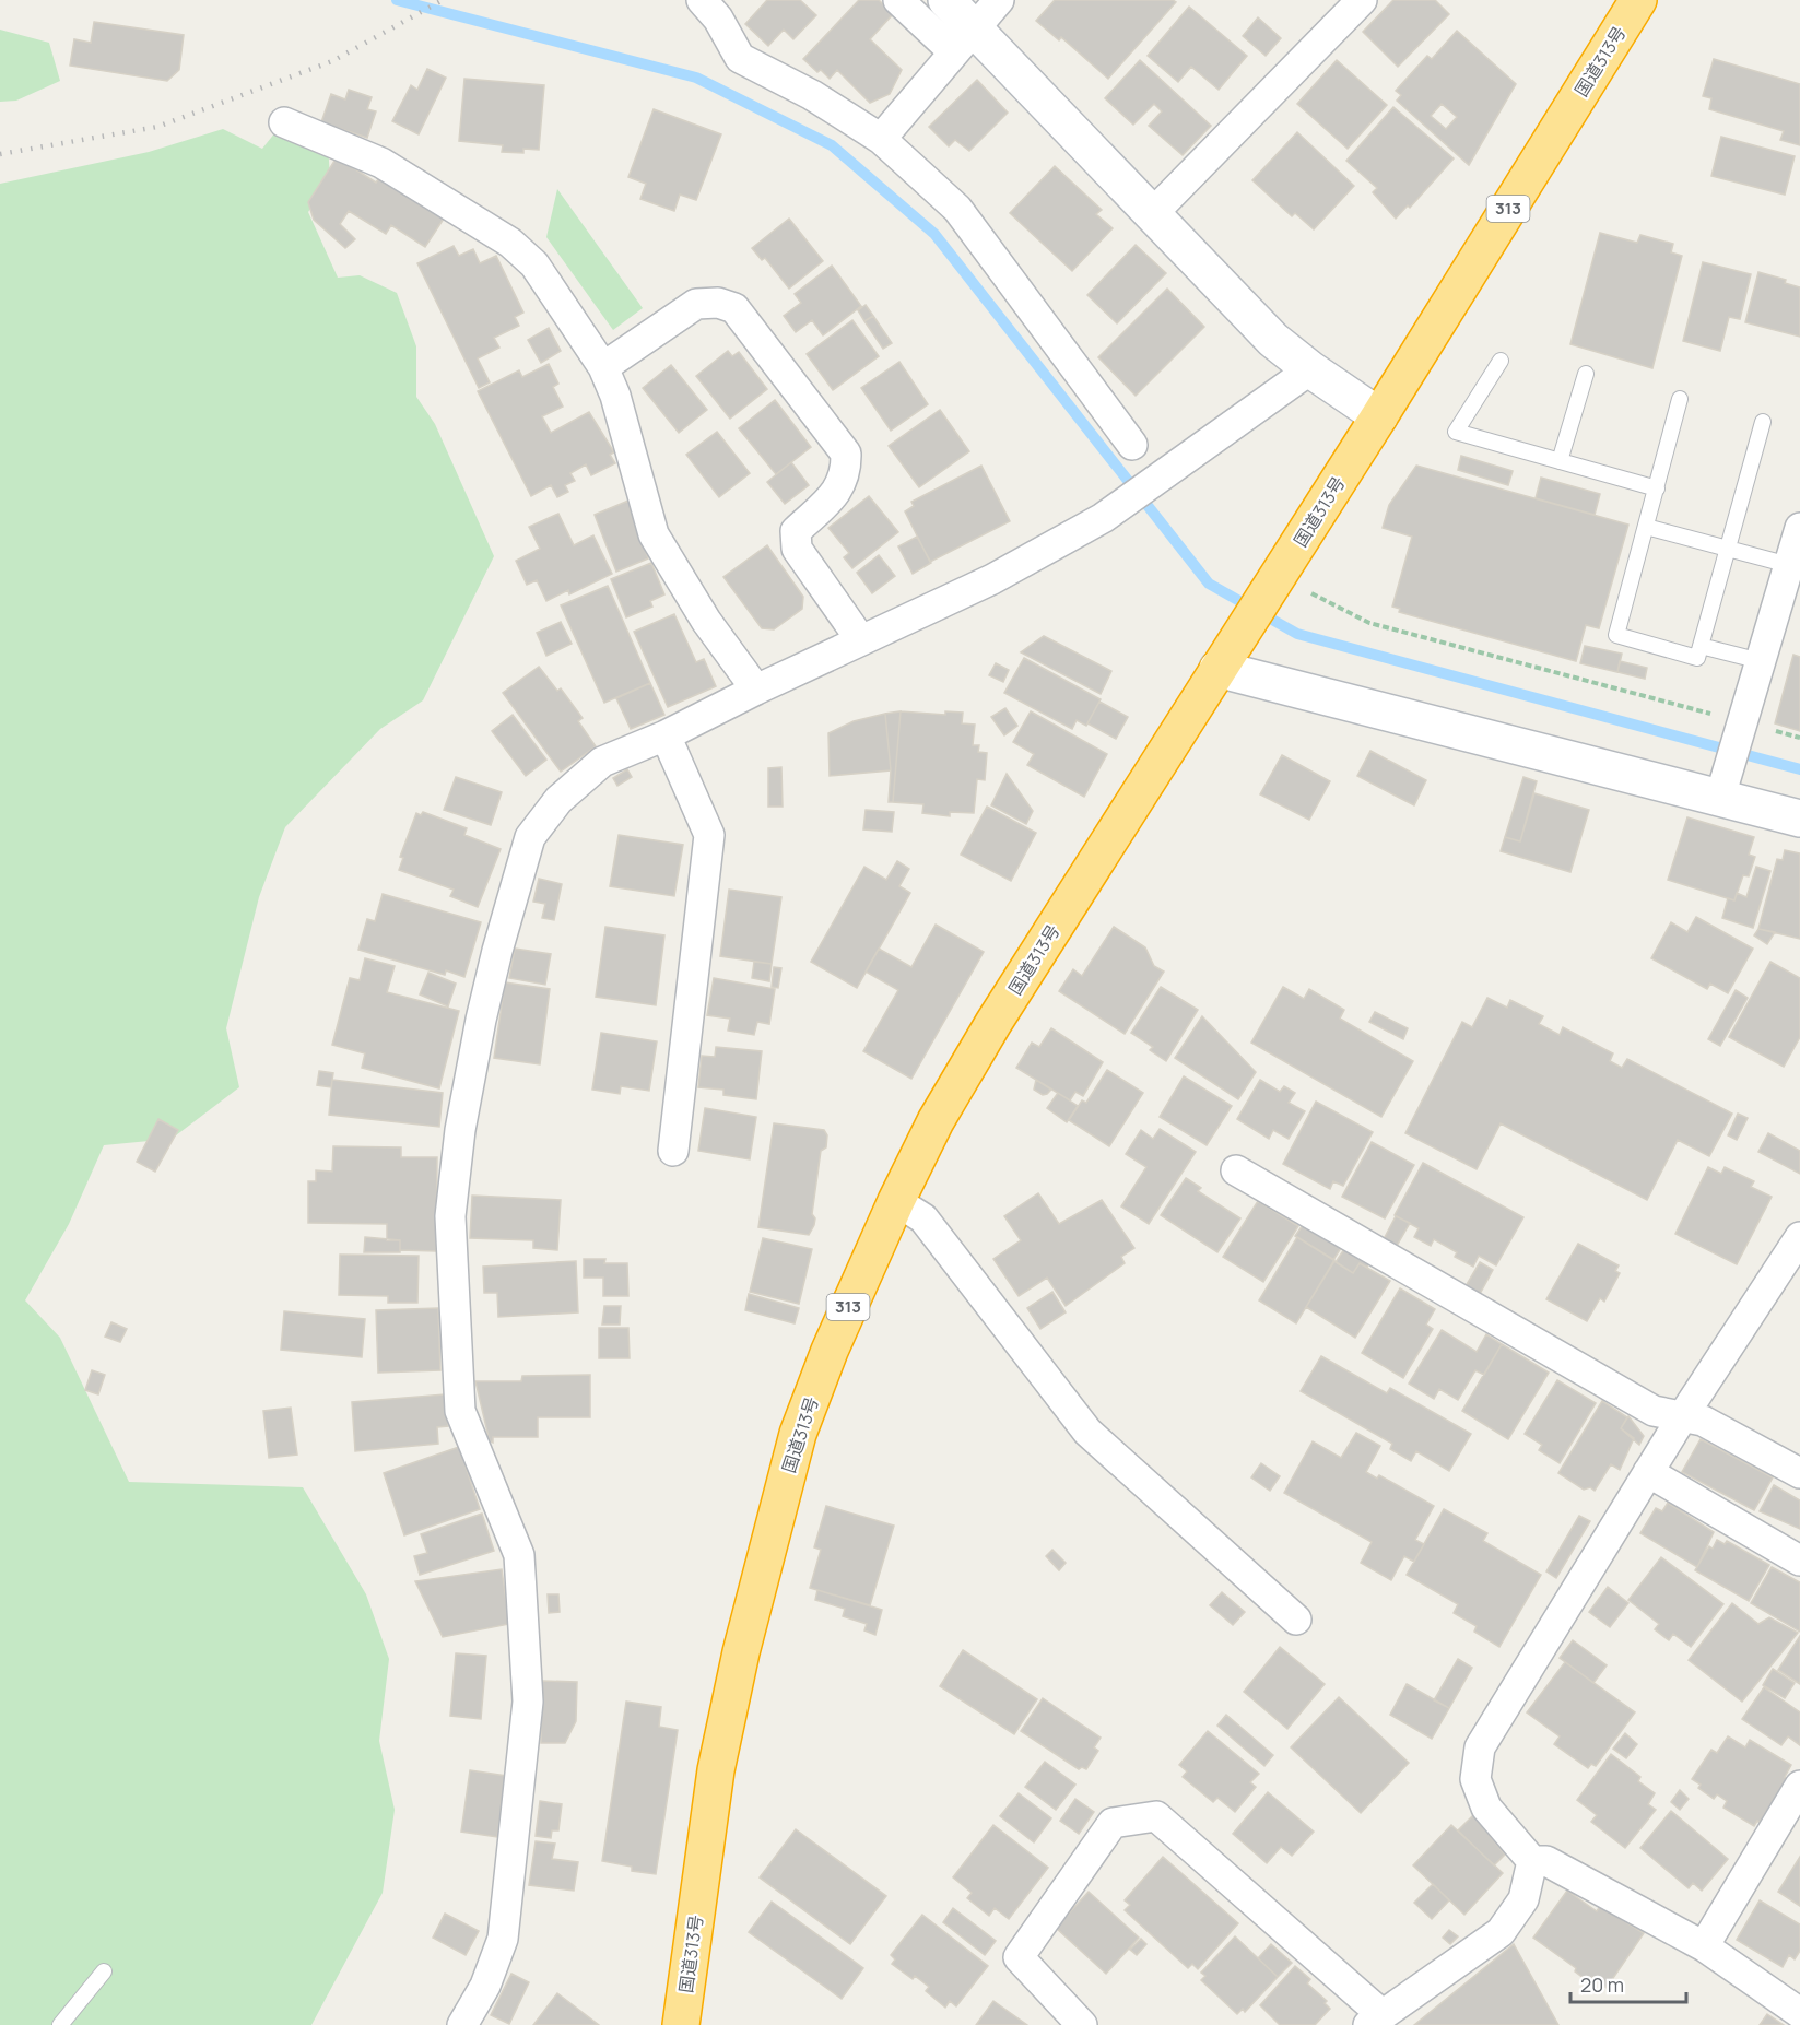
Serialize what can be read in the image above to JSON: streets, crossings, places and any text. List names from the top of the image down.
{
  "streets": {
    "highway": ["国道313号", "313"]
  },
  "scale_bar": "20 m"
}
